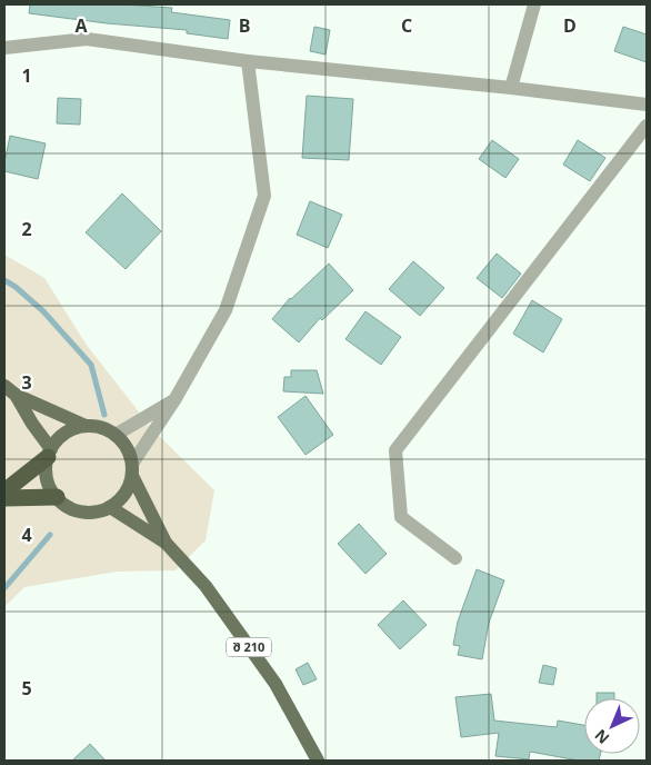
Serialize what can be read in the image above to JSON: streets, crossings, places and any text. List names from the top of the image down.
{
  "streets": {
    "main road": ["შ 210"]
  },
  "north": "bottom left",
  "grid": {
    "columns": [
      "A",
      "B",
      "C",
      "D"
    ],
    "rows": [
      "1",
      "2",
      "3",
      "4",
      "5"
    ]
  }
}
